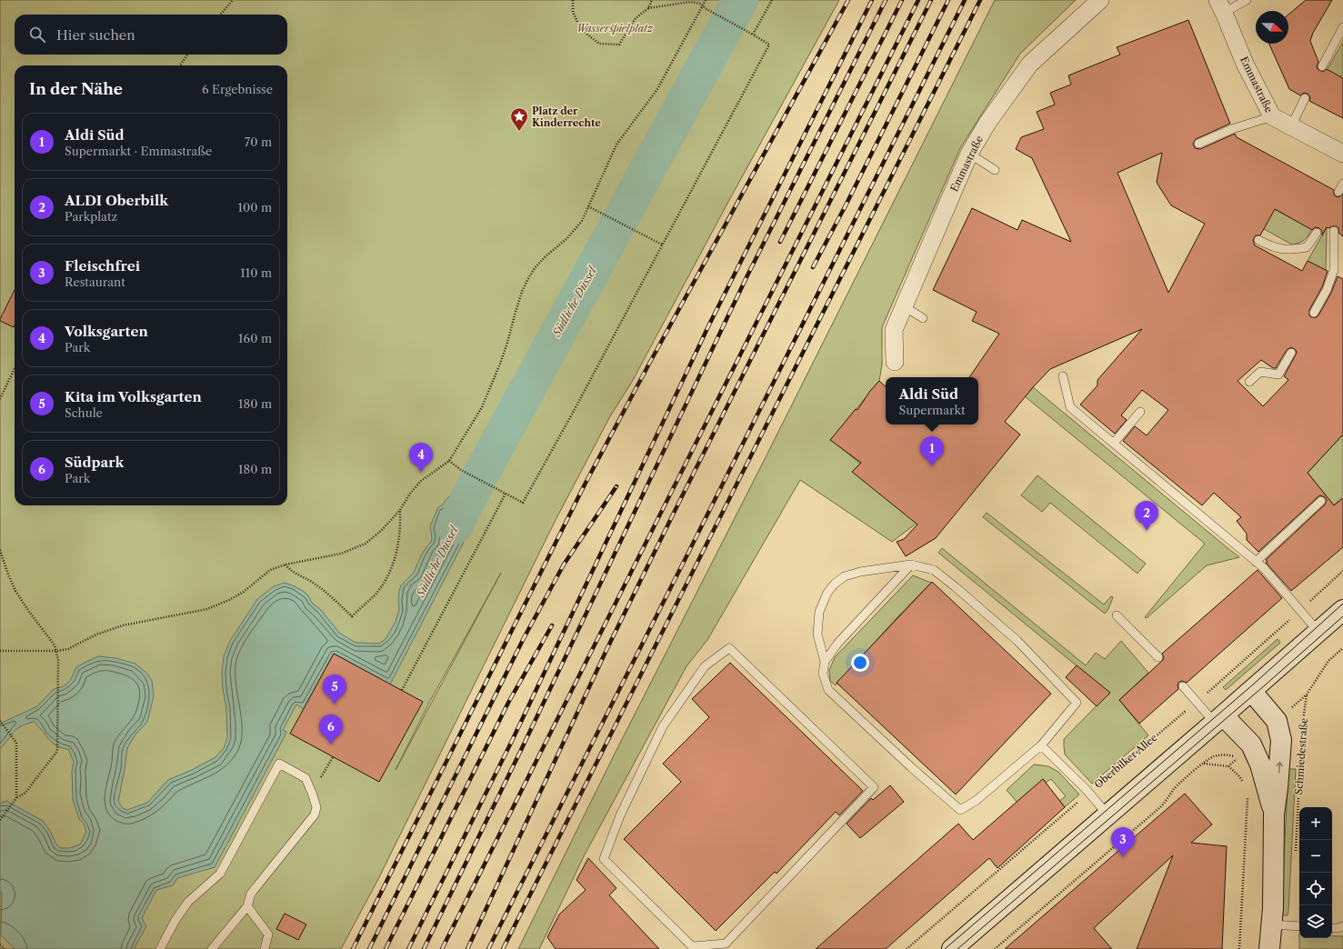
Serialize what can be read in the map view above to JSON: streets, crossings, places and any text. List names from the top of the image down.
{
  "streets": {
    "main road": ["Schmiedestraße"],
    "street": ["Emmastraße"],
    "path": ["Oberbilker Allee"]
  },
  "water": ["Südliche Düssel"],
  "parks": ["Wasserspielplatz"],
  "places": {
    "place": ["Platz der Kinderrechte"]
  },
  "north": "right",
  "page": {
    "search": "Hier suchen",
    "heading": ["In der Nähe", "6 Ergebnisse"],
    "list": [
      {
        "mark": "1",
        "name": "Aldi Süd",
        "note": "Supermarkt · Emmastraße",
        "value": "70 m"
      },
      {
        "mark": "2",
        "name": "ALDI Oberbilk",
        "note": "Parkplatz",
        "value": "100 m"
      },
      {
        "mark": "3",
        "name": "Fleischfrei",
        "note": "Restaurant",
        "value": "110 m"
      },
      {
        "mark": "4",
        "name": "Volksgarten",
        "note": "Park",
        "value": "160 m"
      },
      {
        "mark": "5",
        "name": "Kita im Volksgarten",
        "note": "Schule",
        "value": "180 m"
      },
      {
        "mark": "6",
        "name": "Südpark",
        "note": "Park",
        "value": "180 m"
      }
    ],
    "popup": ["Aldi Süd", "Supermarkt"],
    "pins": [
      "1",
      "4",
      "2",
      "5",
      "6",
      "3"
    ],
    "map_buttons": ["+", "−"]
  }
}
